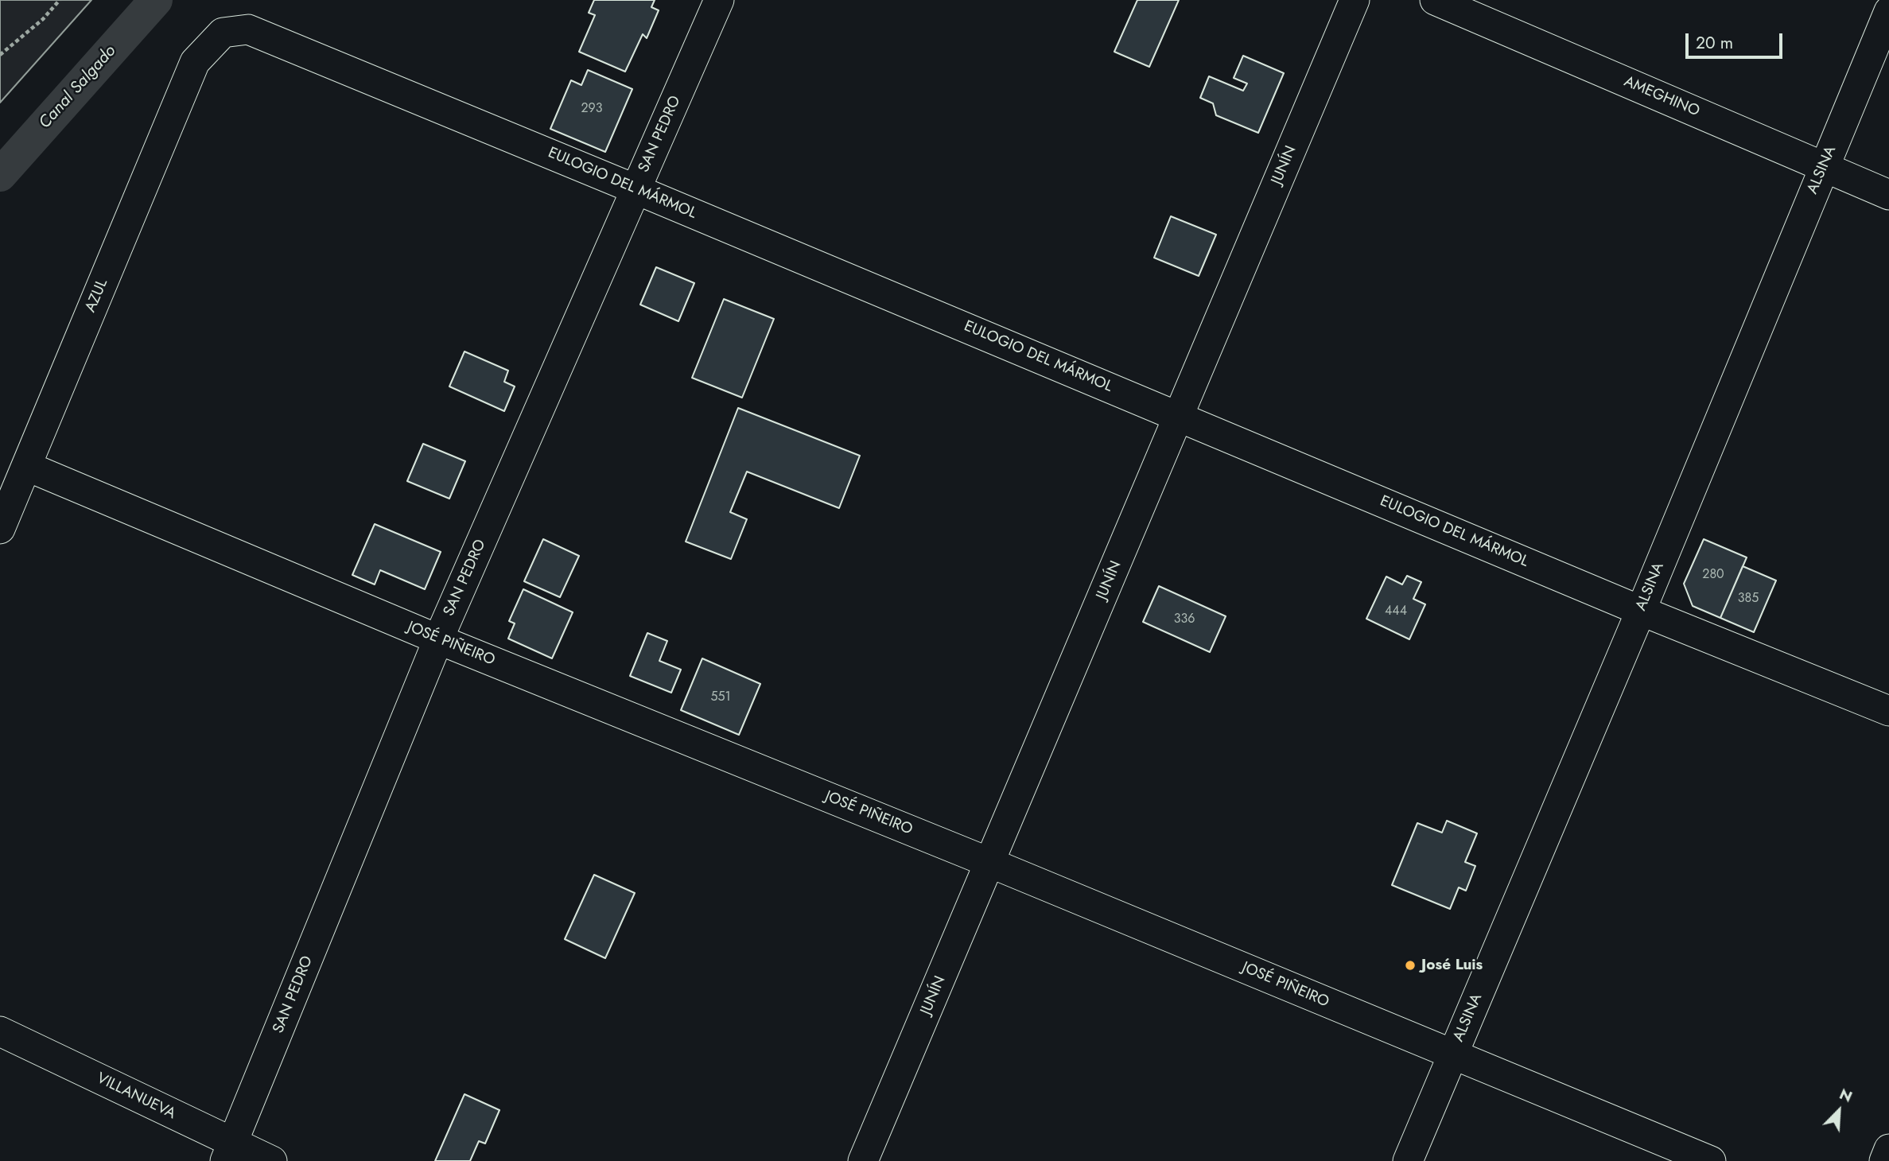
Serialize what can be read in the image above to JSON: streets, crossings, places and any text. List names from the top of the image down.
{
  "streets": {
    "street": [
      "AMEGHINO",
      "SAN PEDRO",
      "JUNÍN",
      "ALSINA",
      "EULOGIO DEL MÁRMOL",
      "AZUL",
      "JOSÉ PIÑEIRO",
      "VILLANUEVA"
    ]
  },
  "crossings": [
    ["AMEGHINO", "ALSINA"],
    ["SAN PEDRO", "EULOGIO DEL MÁRMOL"],
    ["SAN PEDRO", "JOSÉ PIÑEIRO"],
    ["SAN PEDRO", "VILLANUEVA"],
    ["JUNÍN", "EULOGIO DEL MÁRMOL"],
    ["JUNÍN", "JOSÉ PIÑEIRO"],
    ["ALSINA", "EULOGIO DEL MÁRMOL"],
    ["ALSINA", "JOSÉ PIÑEIRO"],
    ["EULOGIO DEL MÁRMOL", "AZUL"],
    ["AZUL", "JOSÉ PIÑEIRO"]
  ],
  "water": ["Canal Salgado"],
  "places": ["José Luis"],
  "house_numbers": [
    "293",
    "280",
    "385",
    "444",
    "336",
    "551"
  ],
  "scale_bar": "20 m",
  "north": "top right"
}
